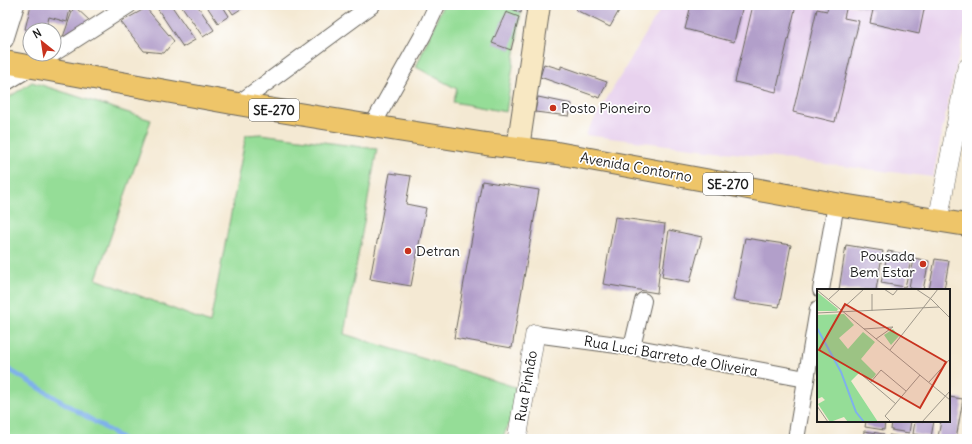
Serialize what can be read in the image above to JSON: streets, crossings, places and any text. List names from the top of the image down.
{
  "streets": {
    "main road": ["SE-270", "Avenida Contorno"],
    "street": ["Rua Luci Barreto de Oliveira", "Rua Pinhão"]
  },
  "crossings": [
    ["SE-270", "Avenida Contorno"],
    ["Rua Luci Barreto de Oliveira", "Rua Pinhão"]
  ],
  "places": ["Posto Pioneiro", "Detran", "Pousada Bem Estar"],
  "north": "top left"
}
